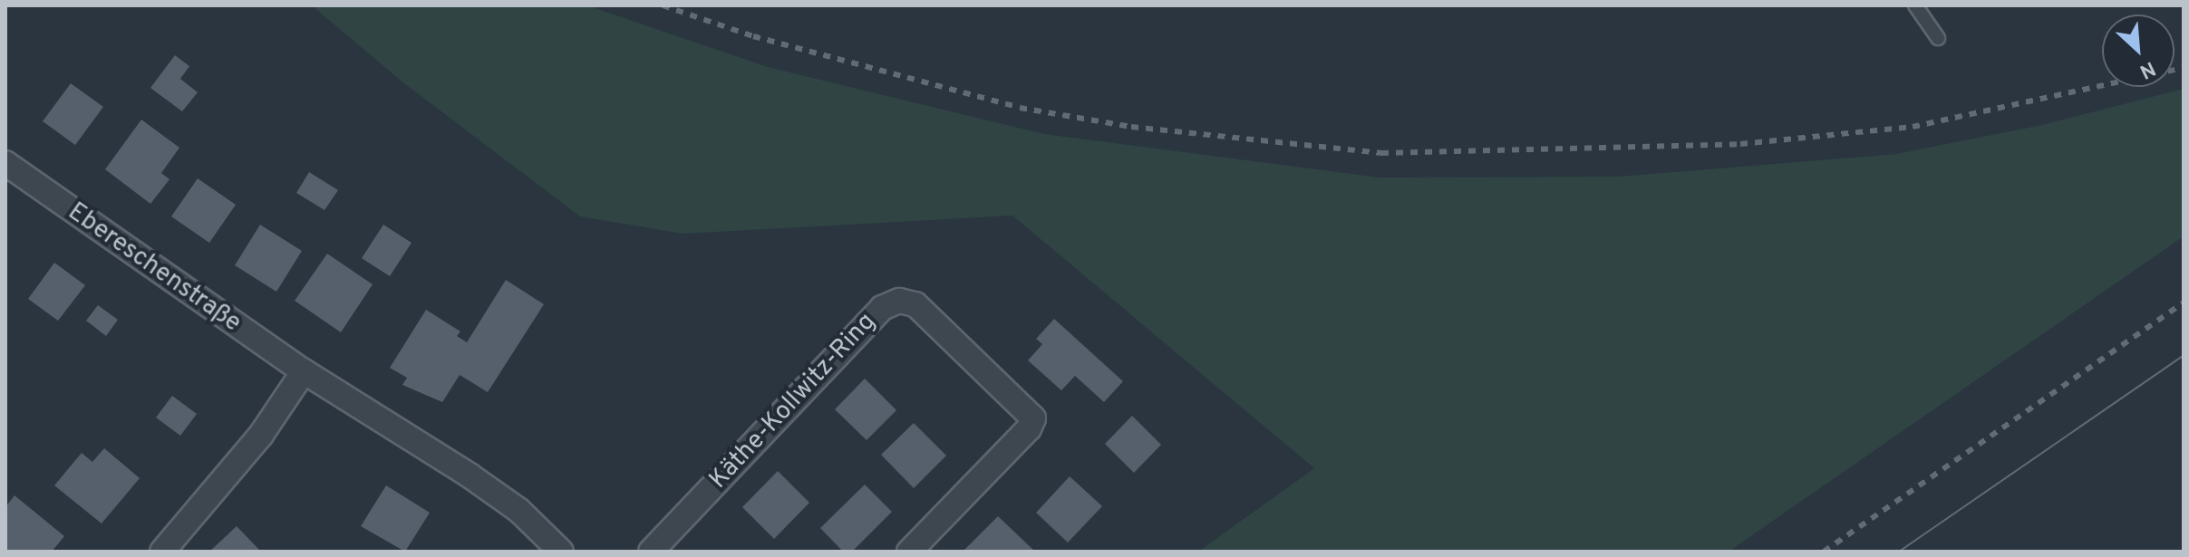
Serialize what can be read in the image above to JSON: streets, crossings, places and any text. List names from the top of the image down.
{
  "streets": {
    "street": ["Ebereschenstraße", "Käthe-Kollwitz-Ring"]
  },
  "north": "bottom right"
}
